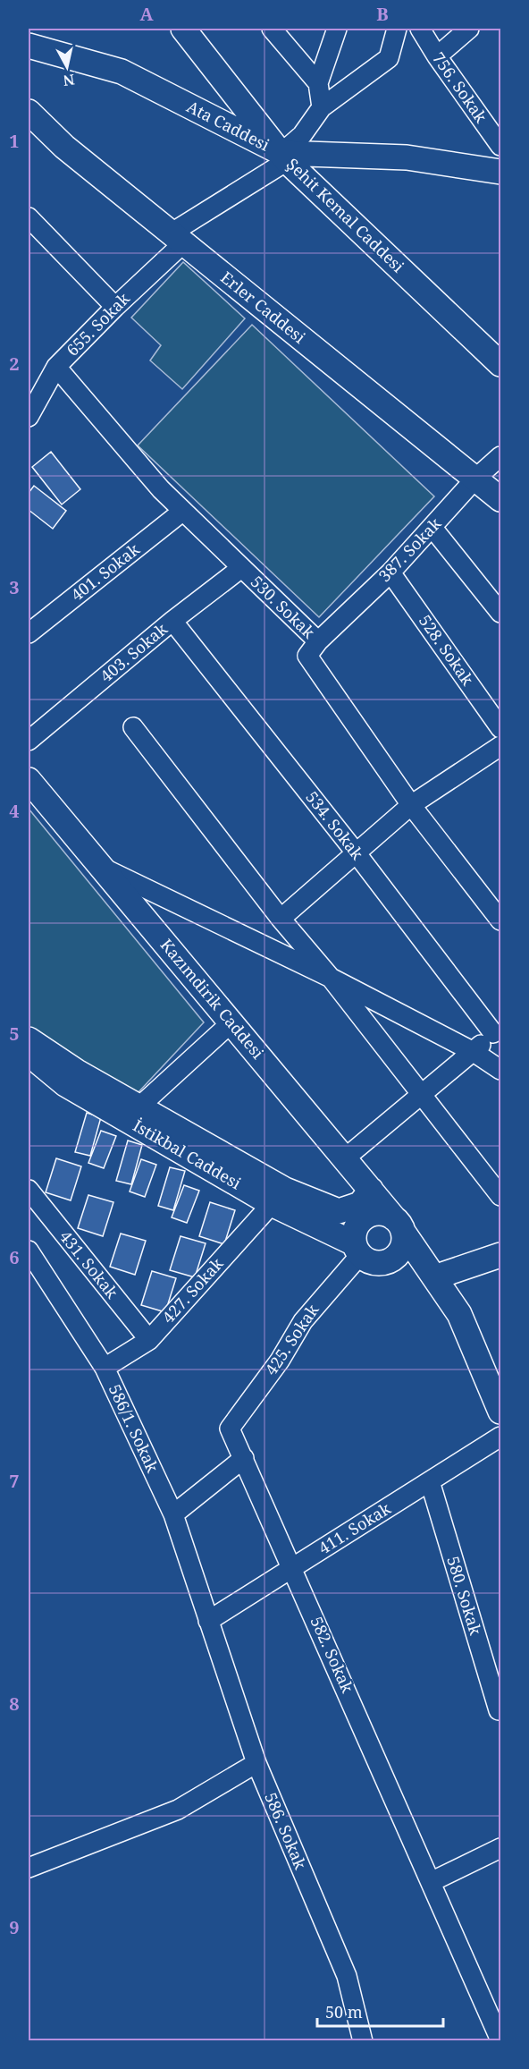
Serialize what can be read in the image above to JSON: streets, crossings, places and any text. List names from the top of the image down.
{
  "streets": {
    "main road": [
      "Ata Caddesi",
      "Şehit Kemal Caddesi",
      "Erler Caddesi",
      "Kazımdirik Caddesi",
      "İstikbal Caddesi"
    ],
    "street": [
      "756. Sokak",
      "655. Sokak",
      "387. Sokak",
      "401. Sokak",
      "530. Sokak",
      "528. Sokak",
      "403. Sokak",
      "534. Sokak",
      "431. Sokak",
      "427. Sokak",
      "425. Sokak",
      "586/1. Sokak",
      "411. Sokak",
      "580. Sokak",
      "582. Sokak",
      "586. Sokak"
    ]
  },
  "crossings": [
    ["Ata Caddesi", "Şehit Kemal Caddesi"],
    ["Ata Caddesi", "655. Sokak"],
    ["Şehit Kemal Caddesi", "655. Sokak"],
    ["Erler Caddesi", "655. Sokak"],
    ["Erler Caddesi", "387. Sokak"],
    ["655. Sokak", "530. Sokak"],
    ["387. Sokak", "530. Sokak"],
    ["387. Sokak", "528. Sokak"],
    ["401. Sokak", "530. Sokak"],
    ["530. Sokak", "403. Sokak"],
    ["403. Sokak", "534. Sokak"],
    ["Kazımdirik Caddesi", "İstikbal Caddesi"],
    ["Kazımdirik Caddesi", "425. Sokak"],
    ["İstikbal Caddesi", "427. Sokak"],
    ["İstikbal Caddesi", "425. Sokak"],
    ["431. Sokak", "427. Sokak"],
    ["427. Sokak", "586/1. Sokak"],
    ["425. Sokak", "582. Sokak"],
    ["586/1. Sokak", "411. Sokak"],
    ["586/1. Sokak", "586. Sokak"],
    ["411. Sokak", "580. Sokak"],
    ["411. Sokak", "582. Sokak"],
    ["411. Sokak", "586. Sokak"]
  ],
  "scale_bar": "50 m",
  "north": "bottom",
  "grid": {
    "columns": ["A", "B"],
    "rows": [
      "1",
      "2",
      "3",
      "4",
      "5",
      "6",
      "7",
      "8",
      "9"
    ]
  }
}
